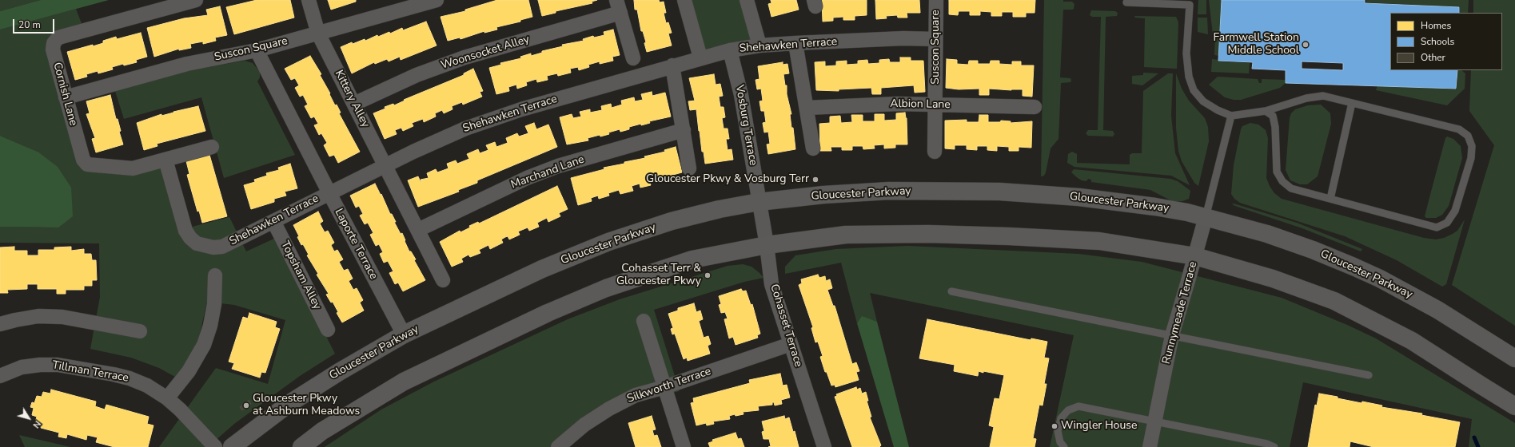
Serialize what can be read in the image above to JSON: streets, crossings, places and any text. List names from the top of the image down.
{
  "streets": {
    "main road": ["Gloucester Parkway"],
    "street": [
      "Shehawken Terrace",
      "Suscon Square",
      "Woonsocket Alley",
      "Cornish Lane",
      "Kittery Alley",
      "Albion Lane",
      "Vosburg Terrace",
      "Marchand Lane",
      "Laporte Terrace",
      "Topsham Alley",
      "Runnymeade Terrace",
      "Cohasset Terrace",
      "Tillman Terrace",
      "Silkworth Terrace"
    ]
  },
  "crossings": [
    ["Shehawken Terrace", "Suscon Square"],
    ["Shehawken Terrace", "Cornish Lane"],
    ["Shehawken Terrace", "Kittery Alley"],
    ["Shehawken Terrace", "Vosburg Terrace"],
    ["Shehawken Terrace", "Laporte Terrace"],
    ["Shehawken Terrace", "Topsham Alley"],
    ["Suscon Square", "Cornish Lane"],
    ["Suscon Square", "Kittery Alley"],
    ["Suscon Square", "Albion Lane"],
    ["Suscon Square", "Laporte Terrace"],
    ["Woonsocket Alley", "Kittery Alley"],
    ["Vosburg Terrace", "Gloucester Parkway"],
    ["Vosburg Terrace", "Cohasset Terrace"],
    ["Gloucester Parkway", "Laporte Terrace"],
    ["Gloucester Parkway", "Runnymeade Terrace"],
    ["Gloucester Parkway", "Cohasset Terrace"],
    ["Cohasset Terrace", "Silkworth Terrace"]
  ],
  "places": [
    "Farmwell Station Middle School",
    "Gloucester Pkwy & Vosburg Terr",
    "Cohasset Terr & Gloucester Pkwy",
    "Gloucester Pkwy at Ashburn Meadows",
    "Wingler House"
  ],
  "legend": ["Homes", "Schools", "Other"],
  "scale_bar": "20 m",
  "north": "bottom right"
}
